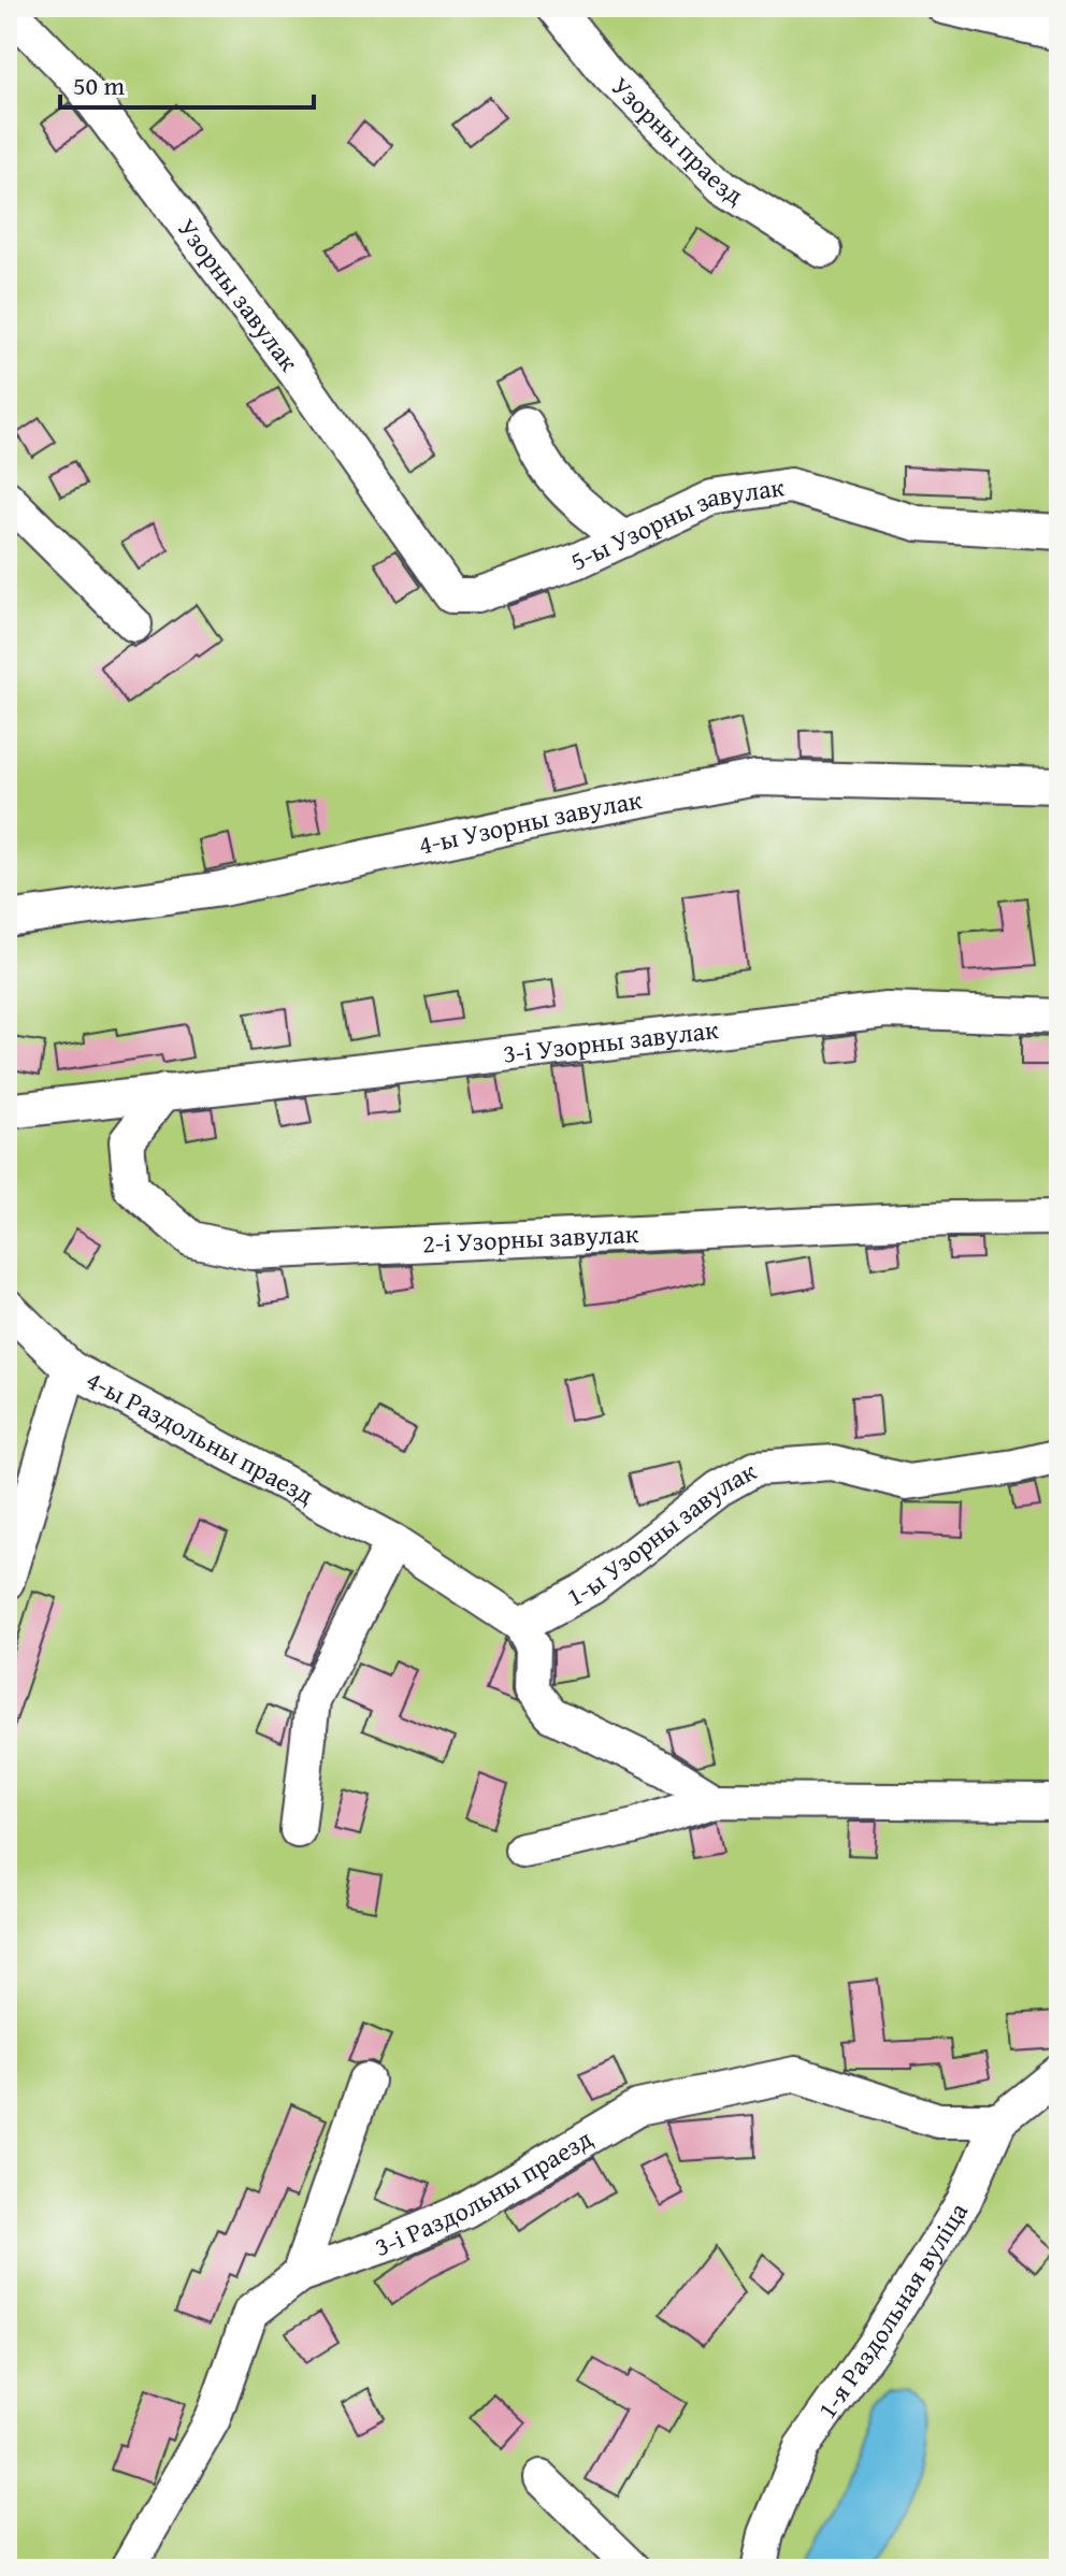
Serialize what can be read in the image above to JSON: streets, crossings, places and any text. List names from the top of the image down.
{
  "streets": {
    "lane": [
      "Узорны праезд",
      "Узорны завулак",
      "5-ы Узорны завулак",
      "4-ы Узорны завулак",
      "3-і Узорны завулак",
      "2-і Узорны завулак",
      "4-ы Раздольны праезд",
      "1-ы Узорны завулак",
      "3-і Раздольны праезд",
      "1-я Раздольная вуліца"
    ]
  },
  "crossings": [
    ["Узорны завулак", "5-ы Узорны завулак"],
    ["3-і Узорны завулак", "2-і Узорны завулак"],
    ["4-ы Раздольны праезд", "1-ы Узорны завулак"],
    ["3-і Раздольны праезд", "1-я Раздольная вуліца"]
  ],
  "scale_bar": "50 m"
}
